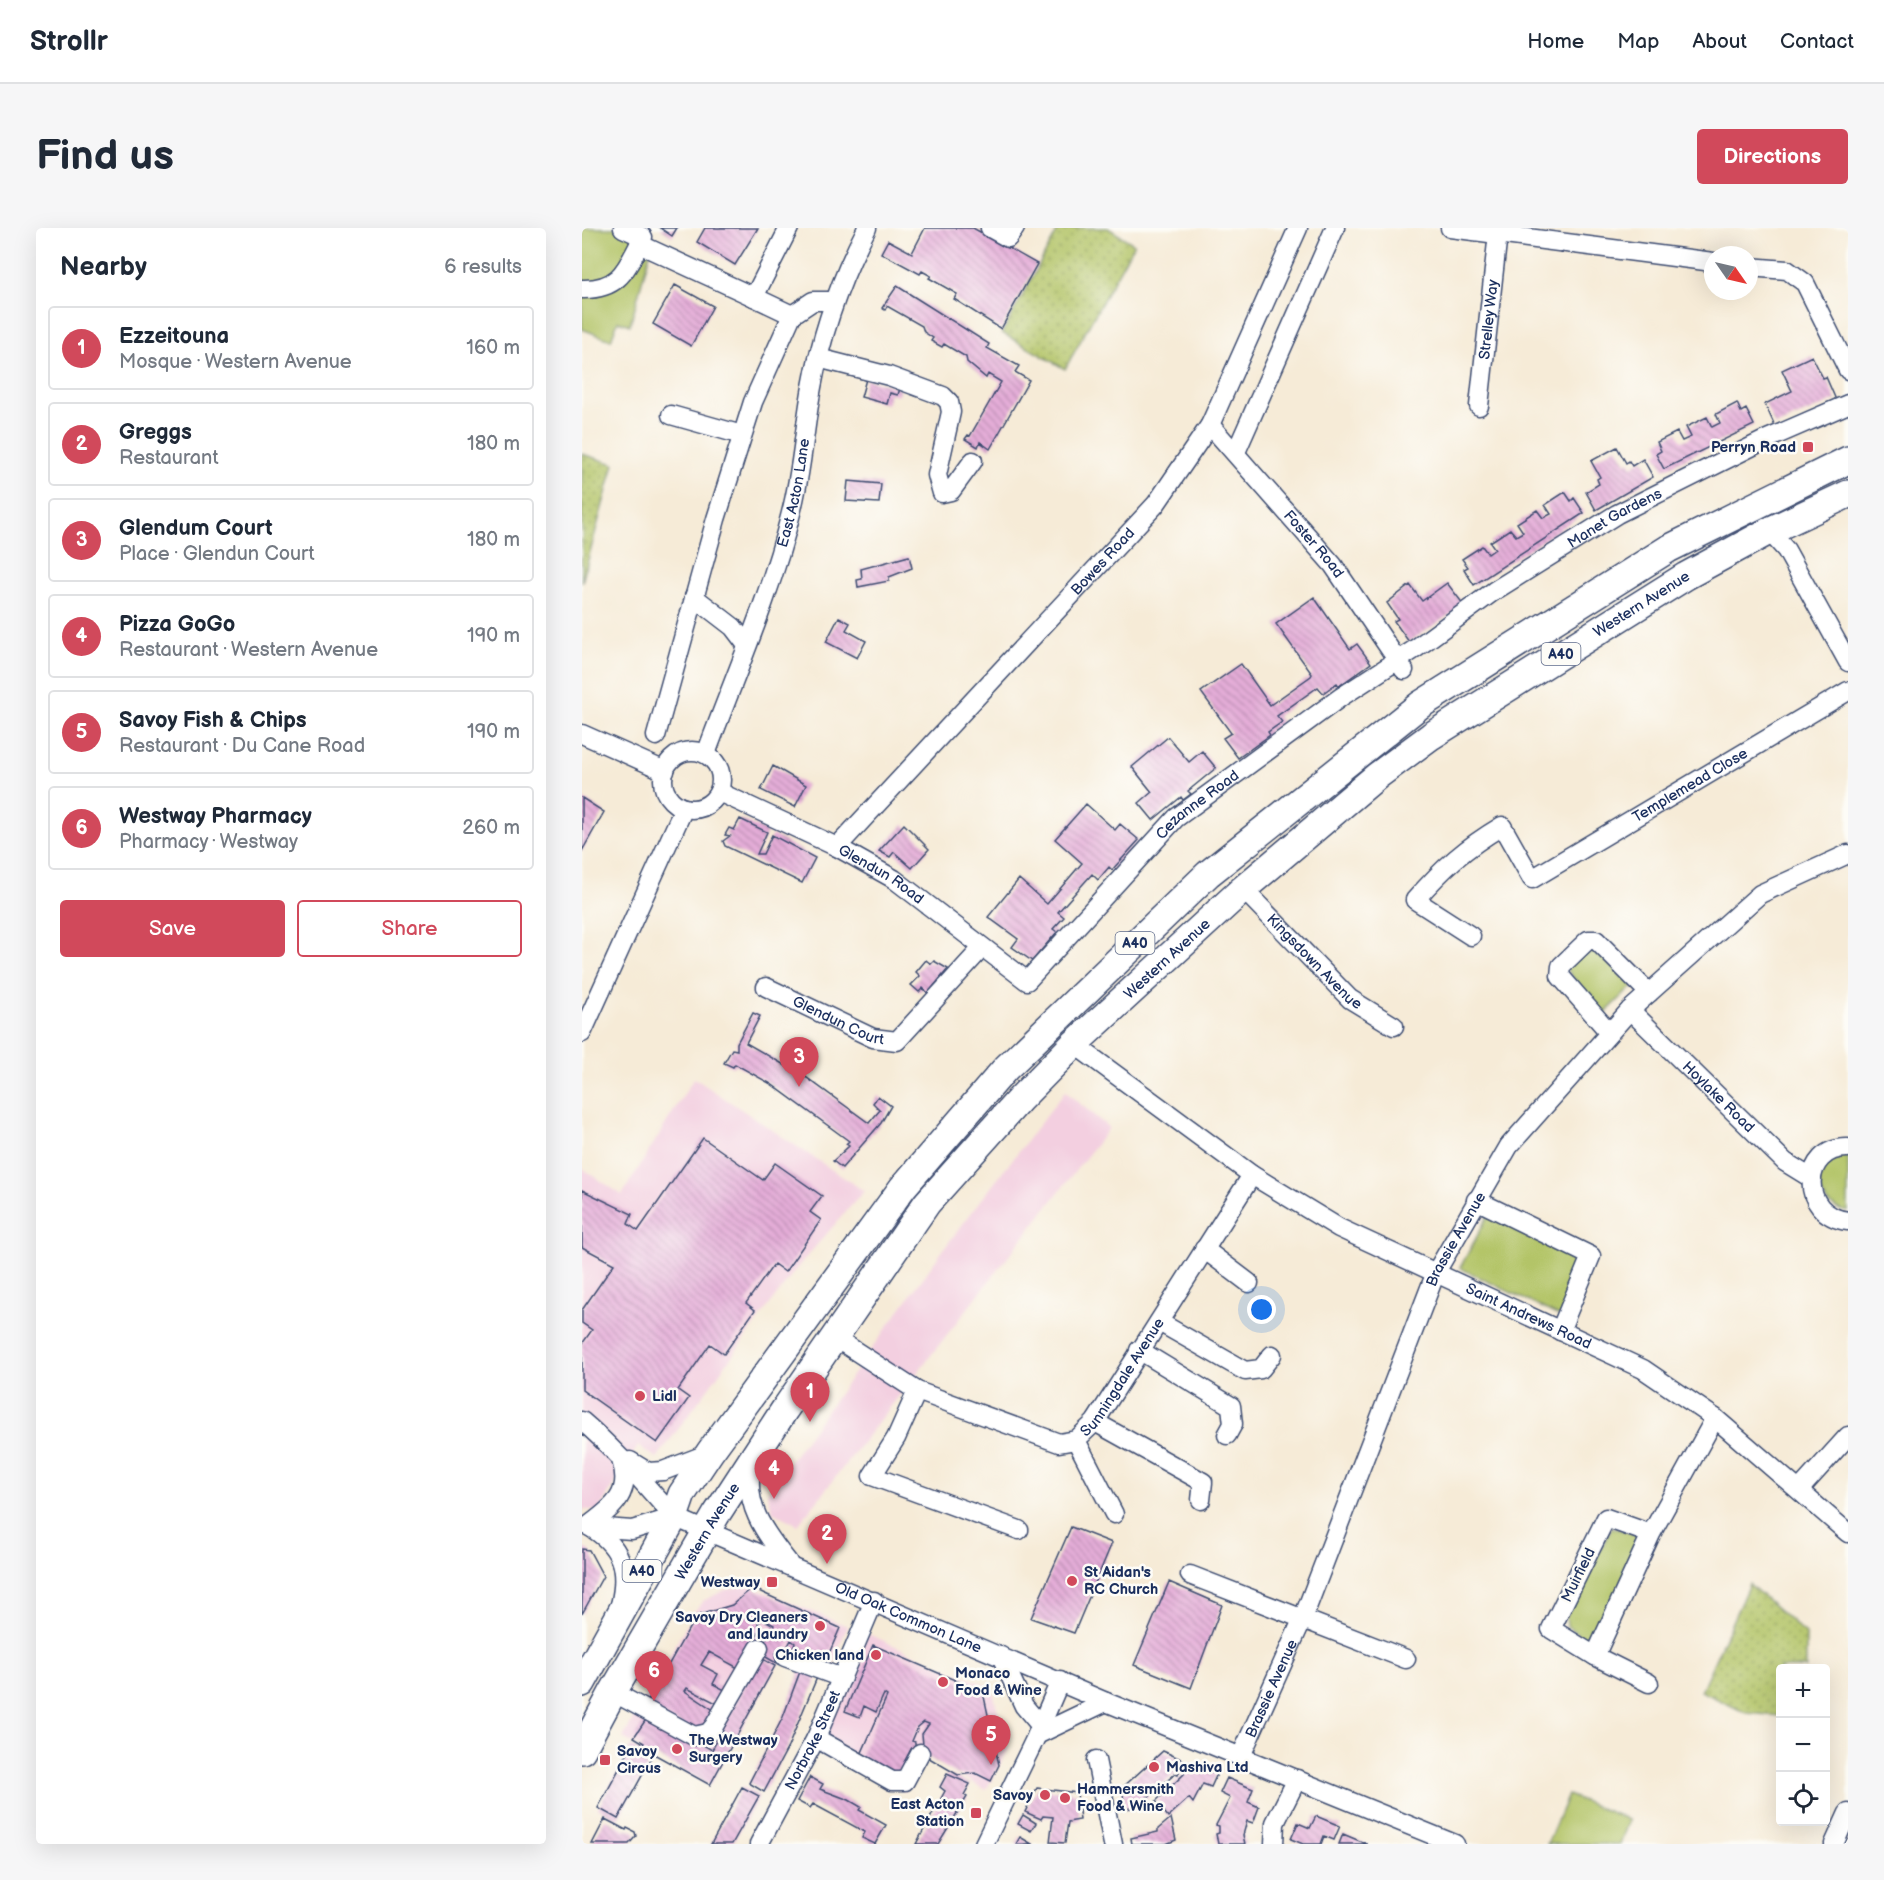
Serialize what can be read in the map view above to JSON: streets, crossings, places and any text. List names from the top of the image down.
{
  "streets": {
    "highway": ["Western Avenue", "A40"],
    "street": [
      "Strelley Way",
      "East Acton Lane",
      "Manet Gardens",
      "Foster Road",
      "Bowes Road",
      "Templemead Close",
      "Cezanne Road",
      "Glendun Road",
      "Kingsdown Avenue",
      "Glendun Court",
      "Hoylake Road",
      "Brassie Avenue",
      "Saint Andrews Road",
      "Sunningdale Avenue",
      "Muirfield",
      "Old Oak Common Lane",
      "Norbroke Street"
    ]
  },
  "crossings": [
    ["East Acton Lane", "Glendun Road"],
    ["Manet Gardens", "Foster Road"],
    ["Manet Gardens", "Cezanne Road"],
    ["Foster Road", "Bowes Road"],
    ["Foster Road", "Cezanne Road"],
    ["Bowes Road", "Glendun Road"],
    ["Western Avenue", "A40"],
    ["Western Avenue", "Kingsdown Avenue"],
    ["Western Avenue", "Saint Andrews Road"],
    ["Western Avenue", "Sunningdale Avenue"],
    ["Western Avenue", "Old Oak Common Lane"],
    ["A40", "Old Oak Common Lane"],
    ["Cezanne Road", "Glendun Road"],
    ["Glendun Road", "Glendun Court"],
    ["Hoylake Road", "Brassie Avenue"],
    ["Brassie Avenue", "Saint Andrews Road"],
    ["Brassie Avenue", "Old Oak Common Lane"],
    ["Saint Andrews Road", "Sunningdale Avenue"],
    ["Old Oak Common Lane", "Norbroke Street"]
  ],
  "places": {
    "transit": [
      "Perryn Road",
      "Westway",
      "Savoy Circus",
      "East Acton Station"
    ],
    "other": [
      "Lidl",
      "St Aidan's RC Church",
      "Savoy Dry Cleaners and laundry",
      "Chicken land",
      "Monaco Food & Wine",
      "The Westway Surgery",
      "Mashiva Ltd",
      "Savoy",
      "Hammersmith Food & Wine"
    ]
  },
  "north": "bottom right",
  "page": {
    "header": "Strollr",
    "nav": [
      "Home",
      "Map",
      "About",
      "Contact"
    ],
    "buttons": [
      "Directions",
      ["Save", "Share"]
    ],
    "title": "Find us",
    "heading": ["Nearby", "6 results"],
    "list": [
      {
        "mark": "1",
        "name": "Ezzeitouna",
        "note": "Mosque · Western Avenue",
        "value": "160 m"
      },
      {
        "mark": "2",
        "name": "Greggs",
        "note": "Restaurant",
        "value": "180 m"
      },
      {
        "mark": "3",
        "name": "Glendum Court",
        "note": "Place · Glendun Court",
        "value": "180 m"
      },
      {
        "mark": "4",
        "name": "Pizza GoGo",
        "note": "Restaurant · Western Avenue",
        "value": "190 m"
      },
      {
        "mark": "5",
        "name": "Savoy Fish & Chips",
        "note": "Restaurant · Du Cane Road",
        "value": "190 m"
      },
      {
        "mark": "6",
        "name": "Westway Pharmacy",
        "note": "Pharmacy · Westway",
        "value": "260 m"
      }
    ],
    "pins": [
      "3",
      "1",
      "4",
      "2",
      "6",
      "5"
    ],
    "map_buttons": ["+", "−"]
  }
}
